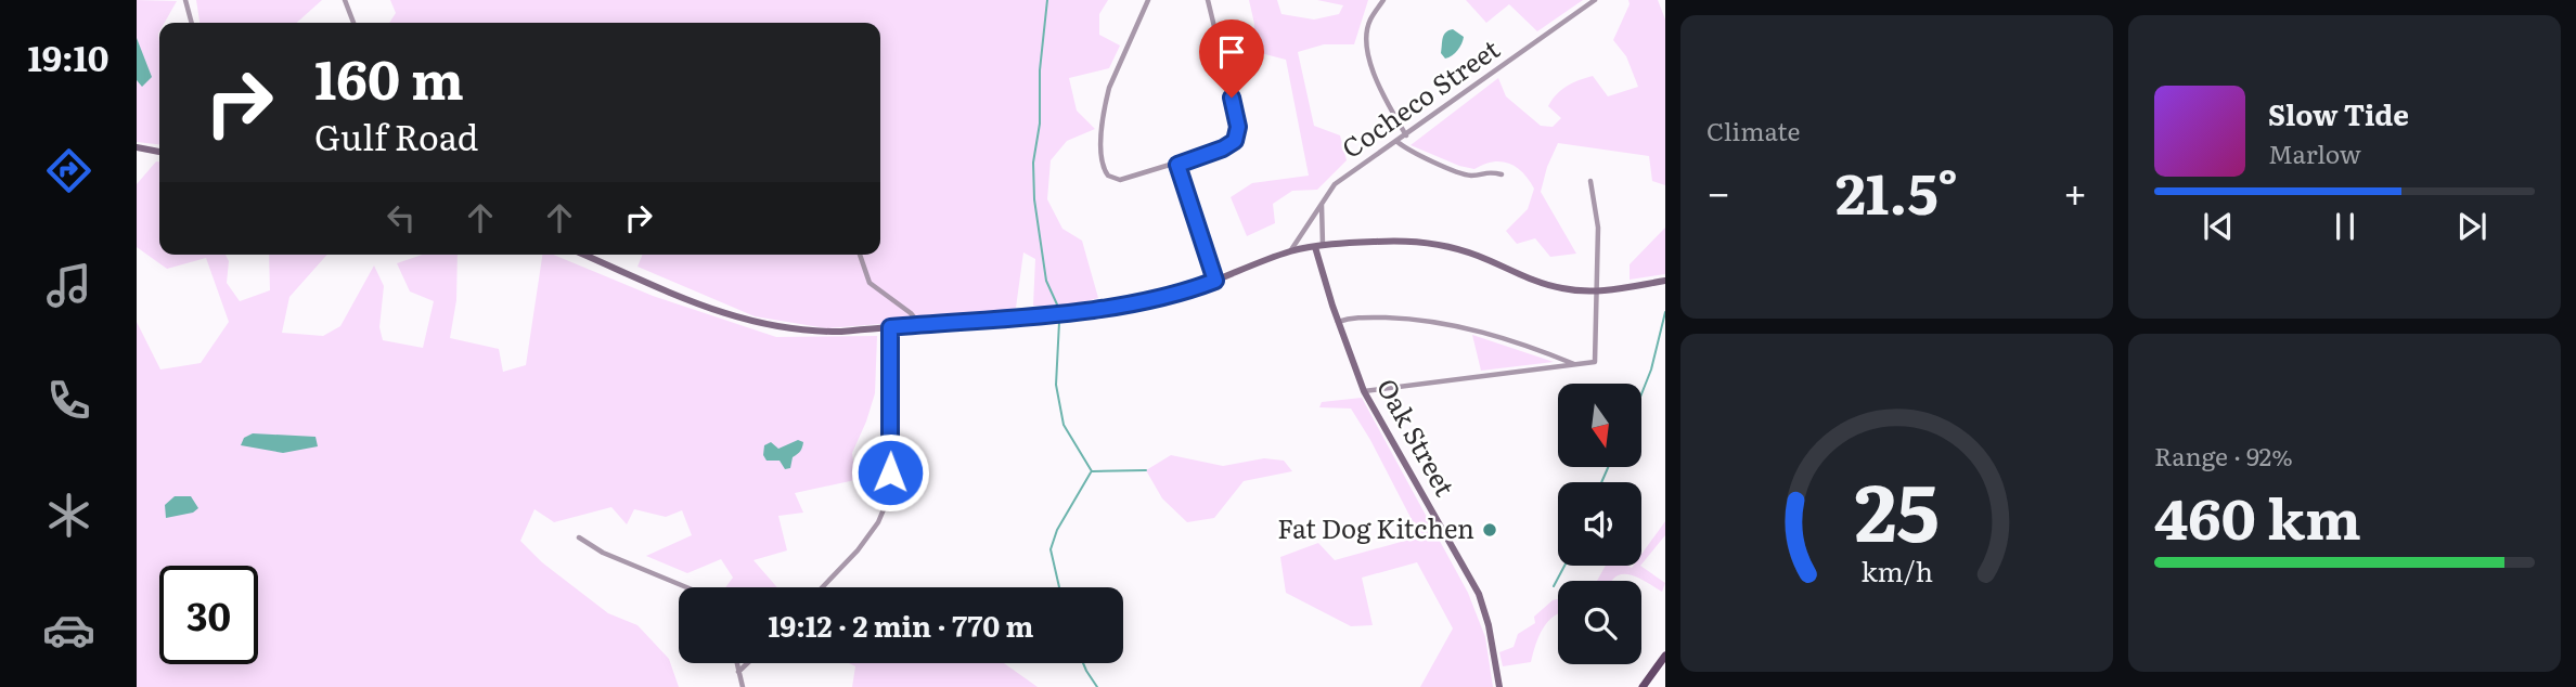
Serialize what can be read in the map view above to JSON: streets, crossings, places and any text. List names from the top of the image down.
{
  "streets": {
    "street": ["Cocheco Street", "Oak Street"]
  },
  "places": ["Fat Dog Kitchen"],
  "north": "bottom",
  "page": {
    "tabs": "19:10",
    "tile": [
      "Climate",
      ["Range · 92%", "460 km"]
    ],
    "turn": ["160 m", "Gulf Road"],
    "song": ["Slow Tide", "Marlow"],
    "heat": ["−", "21.5°", "+"],
    "limit": "30",
    "trip": "19:12 · 2 min · 770 m",
    "gauge": ["25", "km/h"]
  }
}
